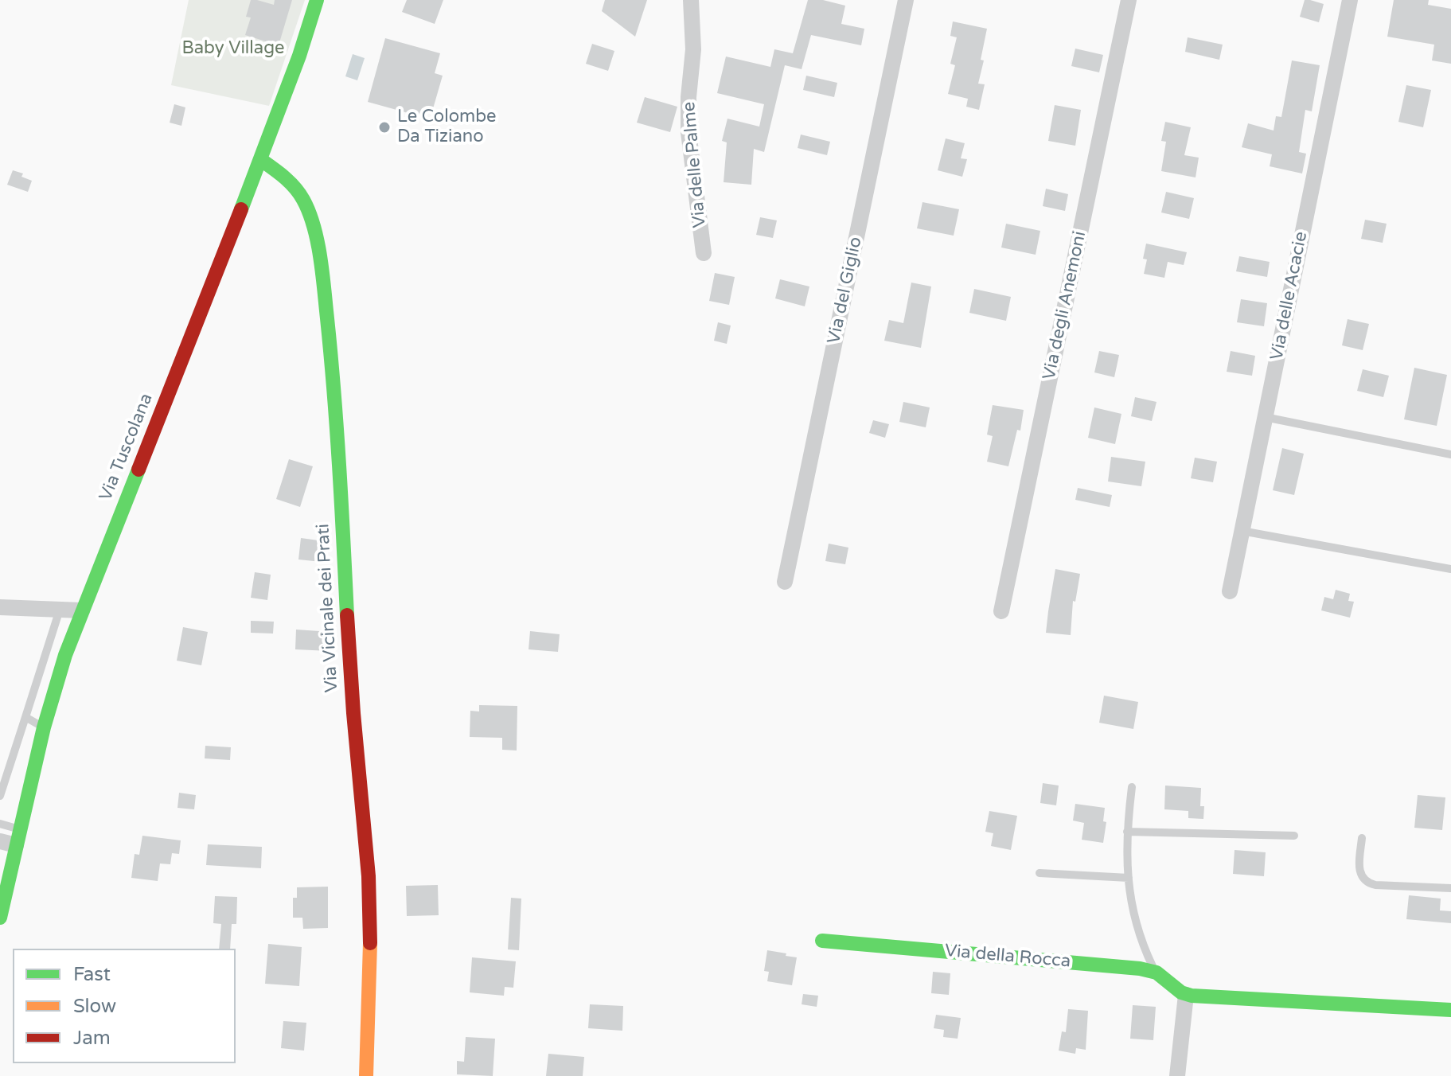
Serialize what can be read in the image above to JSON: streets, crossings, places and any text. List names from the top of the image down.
{
  "streets": {
    "street": [
      "Via delle Palme",
      "Via del Giglio",
      "Via delle Acacie",
      "Via degli Anemoni",
      "Via Tuscolana",
      "Via Vicinale dei Prati",
      "Via della Rocca"
    ]
  },
  "crossings": [
    ["Via Tuscolana", "Via Vicinale dei Prati"]
  ],
  "parks": ["Baby Village"],
  "places": ["Le Colombe Da Tiziano"],
  "legend": ["Fast", "Slow", "Jam"]
}
